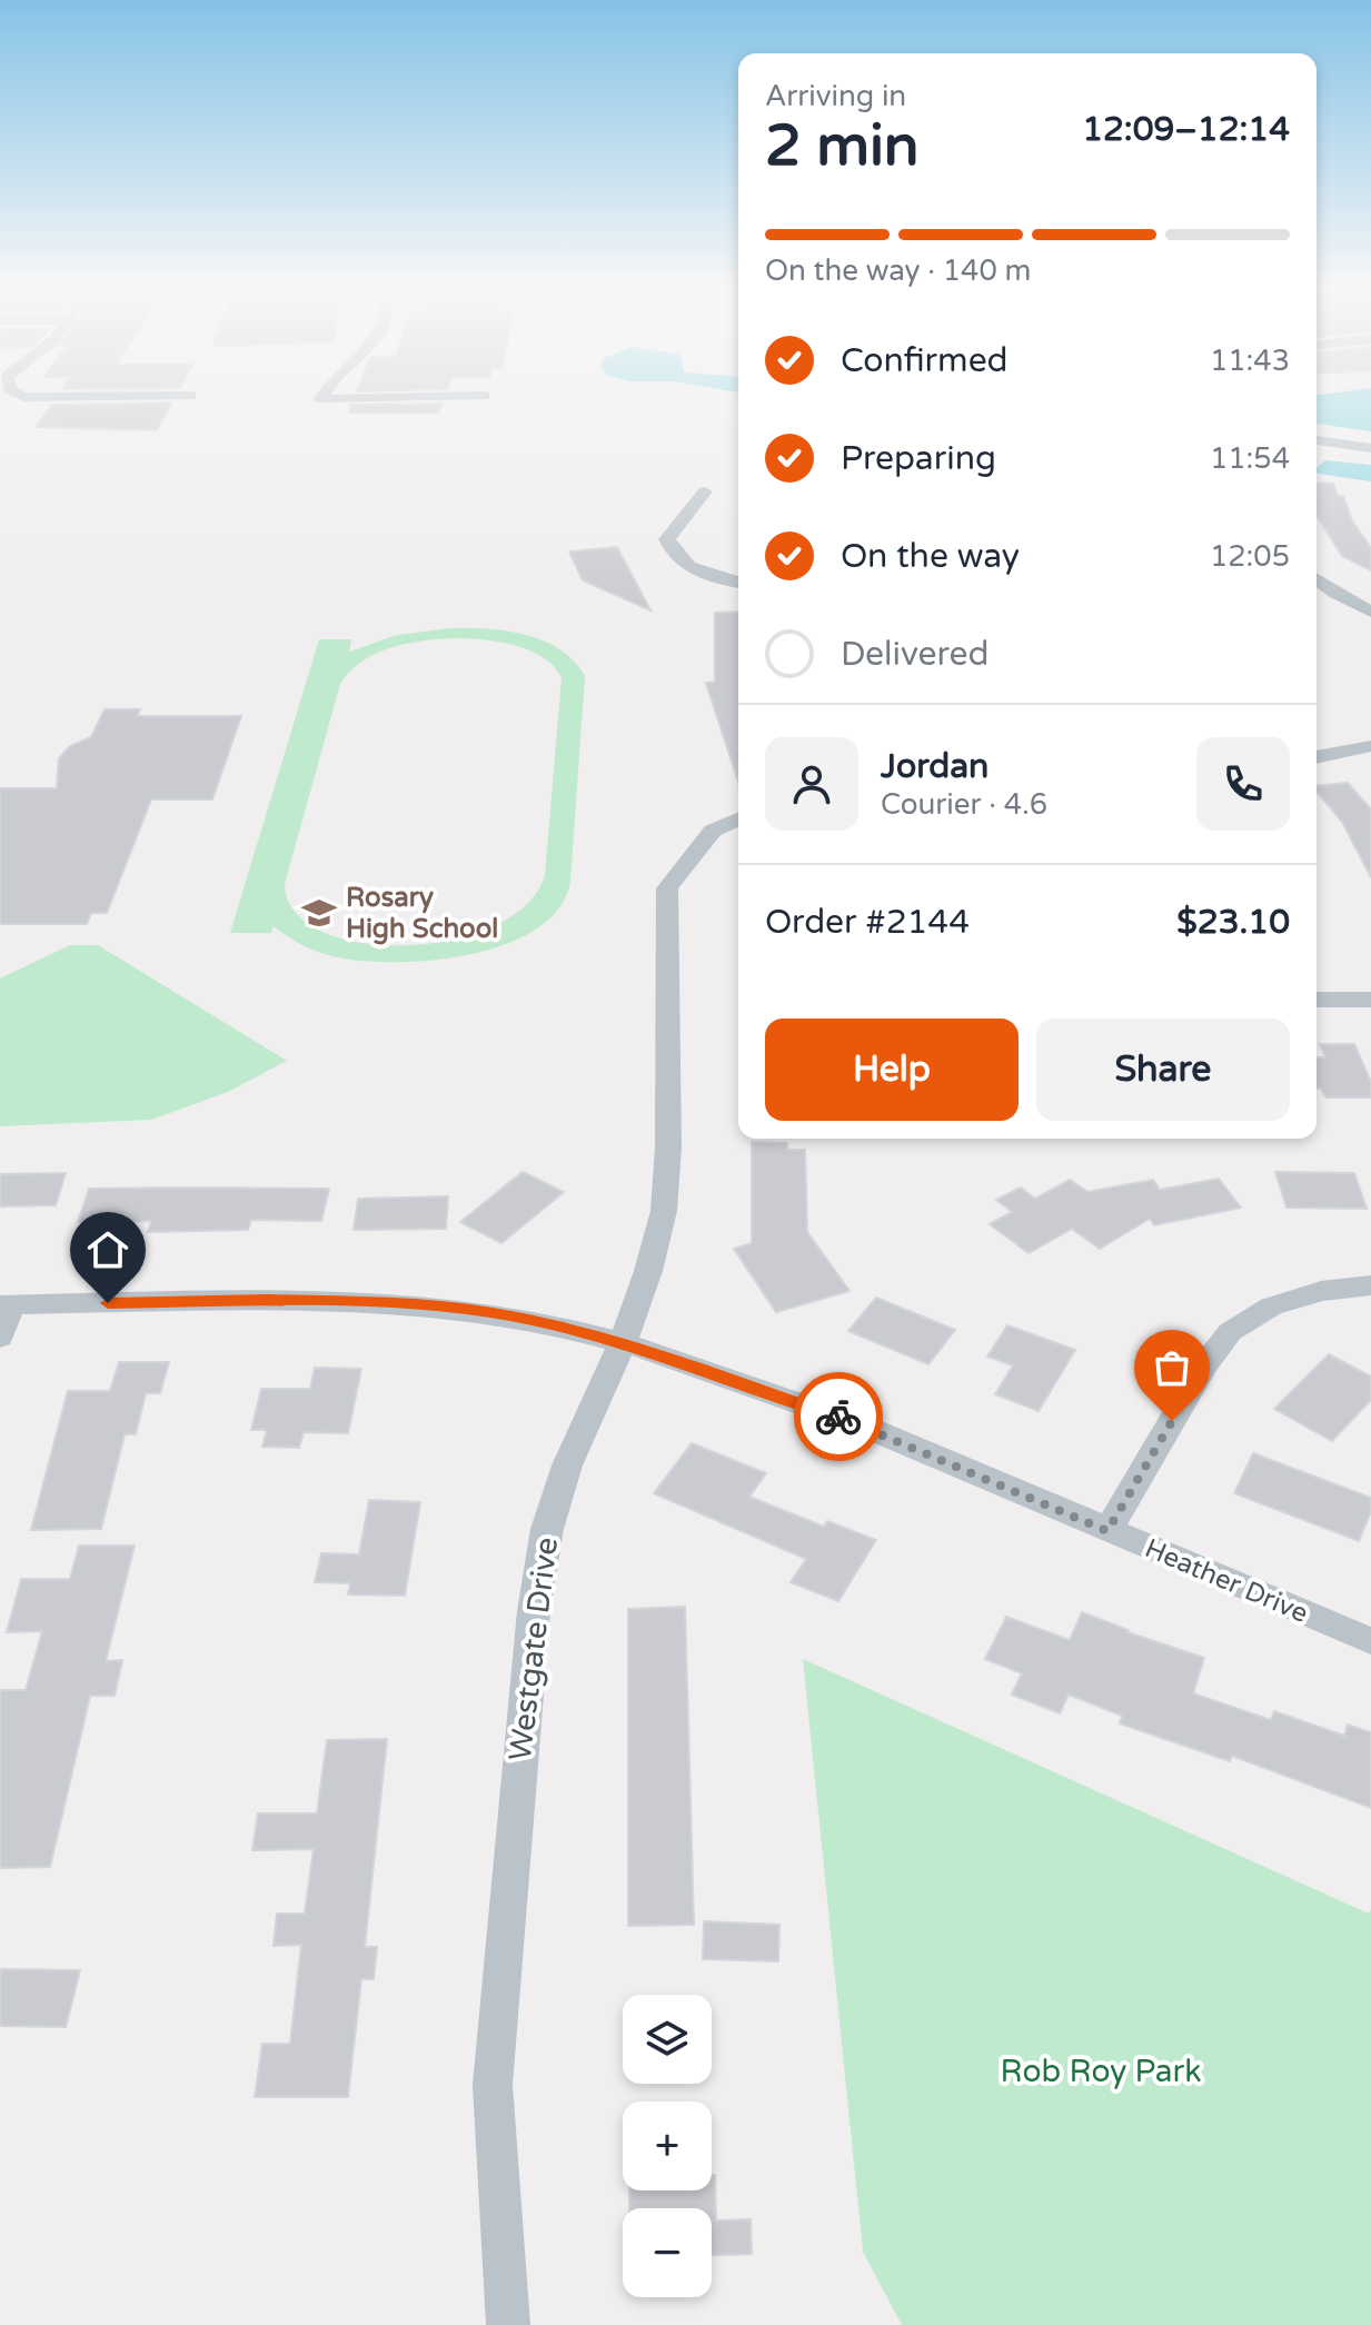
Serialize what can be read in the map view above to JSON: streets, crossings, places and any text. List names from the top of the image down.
{
  "streets": {
    "street": ["Heather Drive", "Westgate Drive"]
  },
  "crossings": [
    ["Heather Drive", "Westgate Drive"]
  ],
  "parks": ["Rob Roy Park"],
  "places": {
    "school or university": ["Rosary High School"]
  },
  "page": {
    "heading": ["2 min", "Arriving in", "12:09–12:14"],
    "panel": [
      "Jordan",
      "Courier · 4.6",
      "Order #2144",
      "$23.10"
    ],
    "bar": "On the way · 140 m",
    "list": [
      ["Confirmed", "11:43"],
      ["Preparing", "11:54"],
      ["On the way", "12:05"],
      "Delivered"
    ],
    "buttons": ["Help", "Share"],
    "map_buttons": ["+", "−"]
  }
}
